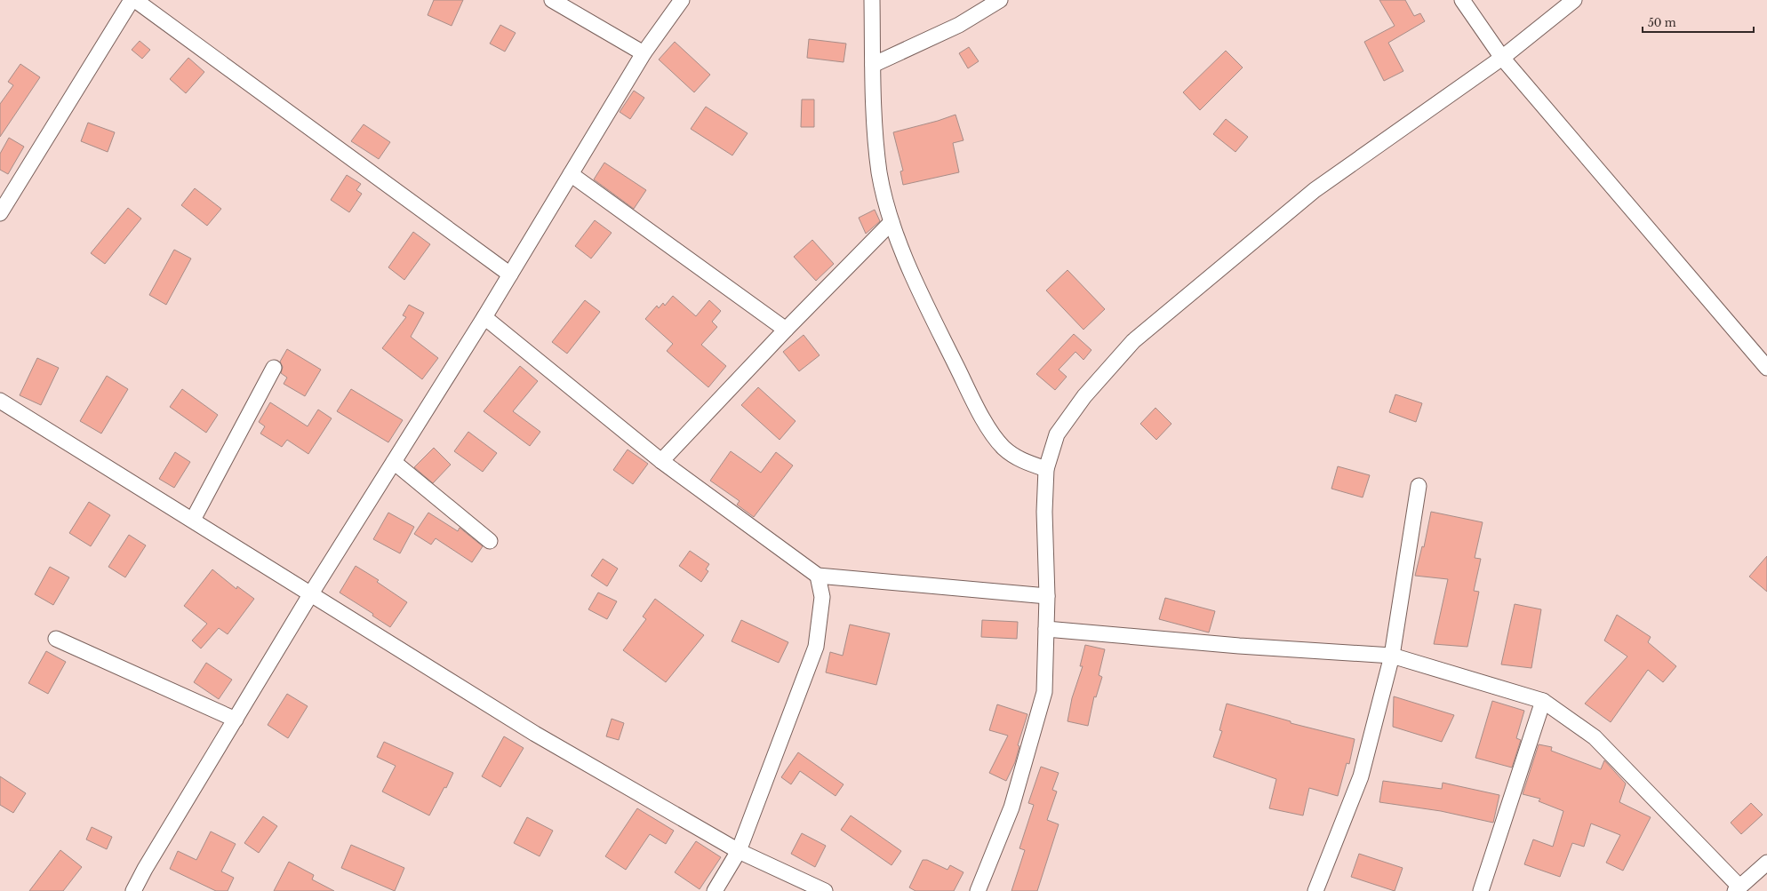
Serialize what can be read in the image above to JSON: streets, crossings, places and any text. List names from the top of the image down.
{
  "scale_bar": "50 m"
}
